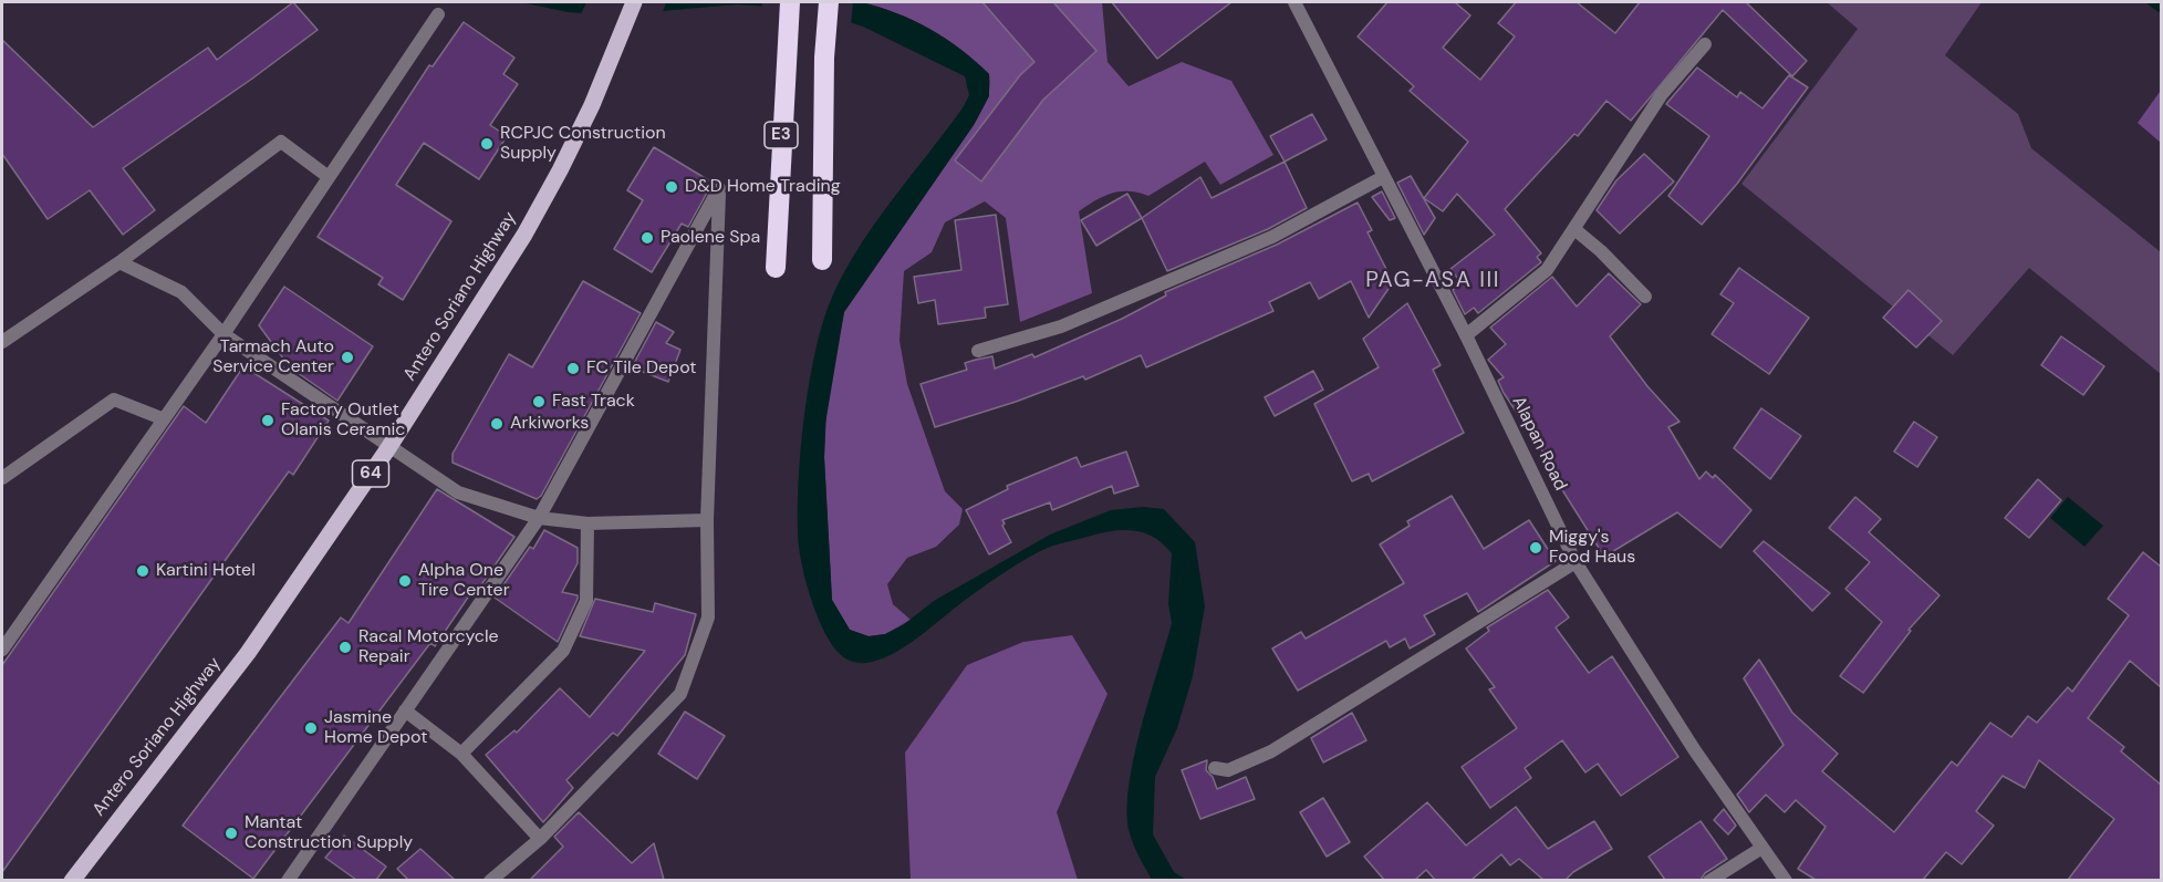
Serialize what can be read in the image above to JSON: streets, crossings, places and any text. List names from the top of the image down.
{
  "streets": {
    "highway": ["E3"],
    "main road": ["Antero Soriano Highway", "64"],
    "street": ["Alapan Road"]
  },
  "districts": ["PAG-ASA III"],
  "places": [
    "RCPJC Construction Supply",
    "D&D Home Trading",
    "Paolene Spa",
    "Tarmach Auto Service Center",
    "FC Tile Depot",
    "Fast Track",
    "Factory Outlet Olanis Ceramic",
    "Arkiworks",
    "Miggy's Food Haus",
    "Kartini Hotel",
    "Alpha One Tire Center",
    "Racal Motorcycle Repair",
    "Jasmine Home Depot",
    "Mantat Construction Supply"
  ]
}
